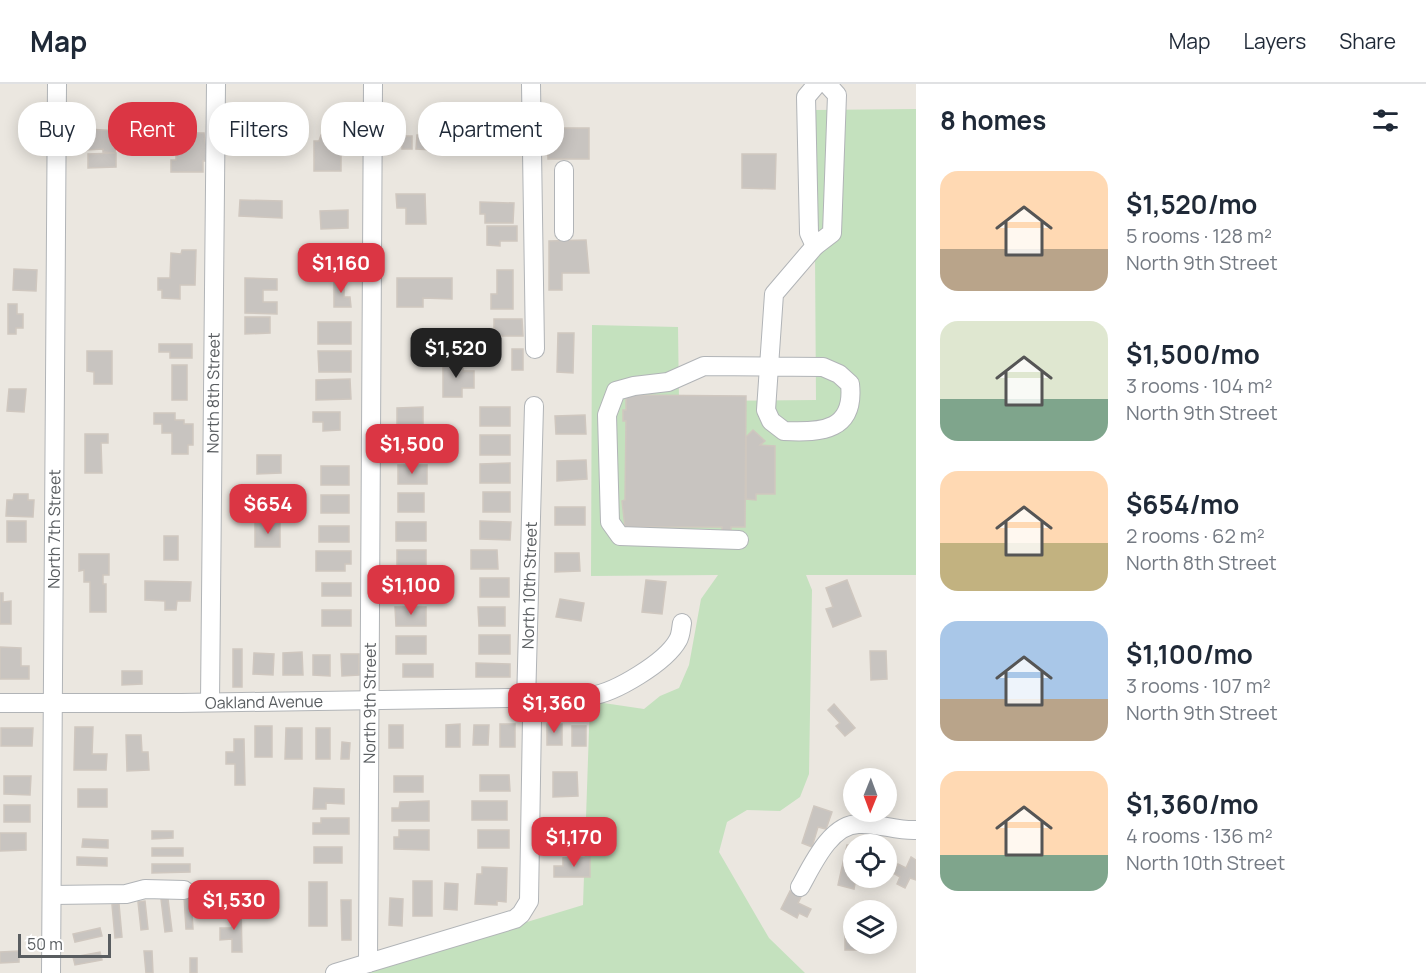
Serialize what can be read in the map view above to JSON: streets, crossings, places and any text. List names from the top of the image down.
{
  "streets": {
    "street": [
      "North 8th Street",
      "North 7th Street",
      "North 10th Street",
      "Oakland Avenue",
      "North 9th Street"
    ]
  },
  "crossings": [
    ["North 8th Street", "Oakland Avenue"],
    ["North 7th Street", "Oakland Avenue"],
    ["North 10th Street", "Oakland Avenue"],
    ["North 10th Street", "North 9th Street"],
    ["Oakland Avenue", "North 9th Street"]
  ],
  "scale_bar": "50 m",
  "north": "bottom",
  "page": {
    "header": "Map",
    "nav": ["Map", "Layers", "Share"],
    "heading": "8 homes",
    "chip": [
      "Buy",
      "Rent",
      "Filters",
      "New",
      "Apartment"
    ],
    "list": [
      {
        "name": "$1,520/mo",
        "note": "5 rooms · 128 m² · North 9th Street"
      },
      {
        "name": "$1,500/mo",
        "note": "3 rooms · 104 m² · North 9th Street"
      },
      {
        "name": "$654/mo",
        "note": "2 rooms · 62 m² · North 8th Street"
      },
      {
        "name": "$1,100/mo",
        "note": "3 rooms · 107 m² · North 9th Street"
      },
      {
        "name": "$1,360/mo",
        "note": "4 rooms · 136 m² · North 10th Street"
      }
    ],
    "price": [
      "$1,160",
      "$1,520",
      "$1,500",
      "$654",
      "$1,100",
      "$1,360",
      "$1,170",
      "$1,530"
    ],
    "scale": "50 m"
  }
}
